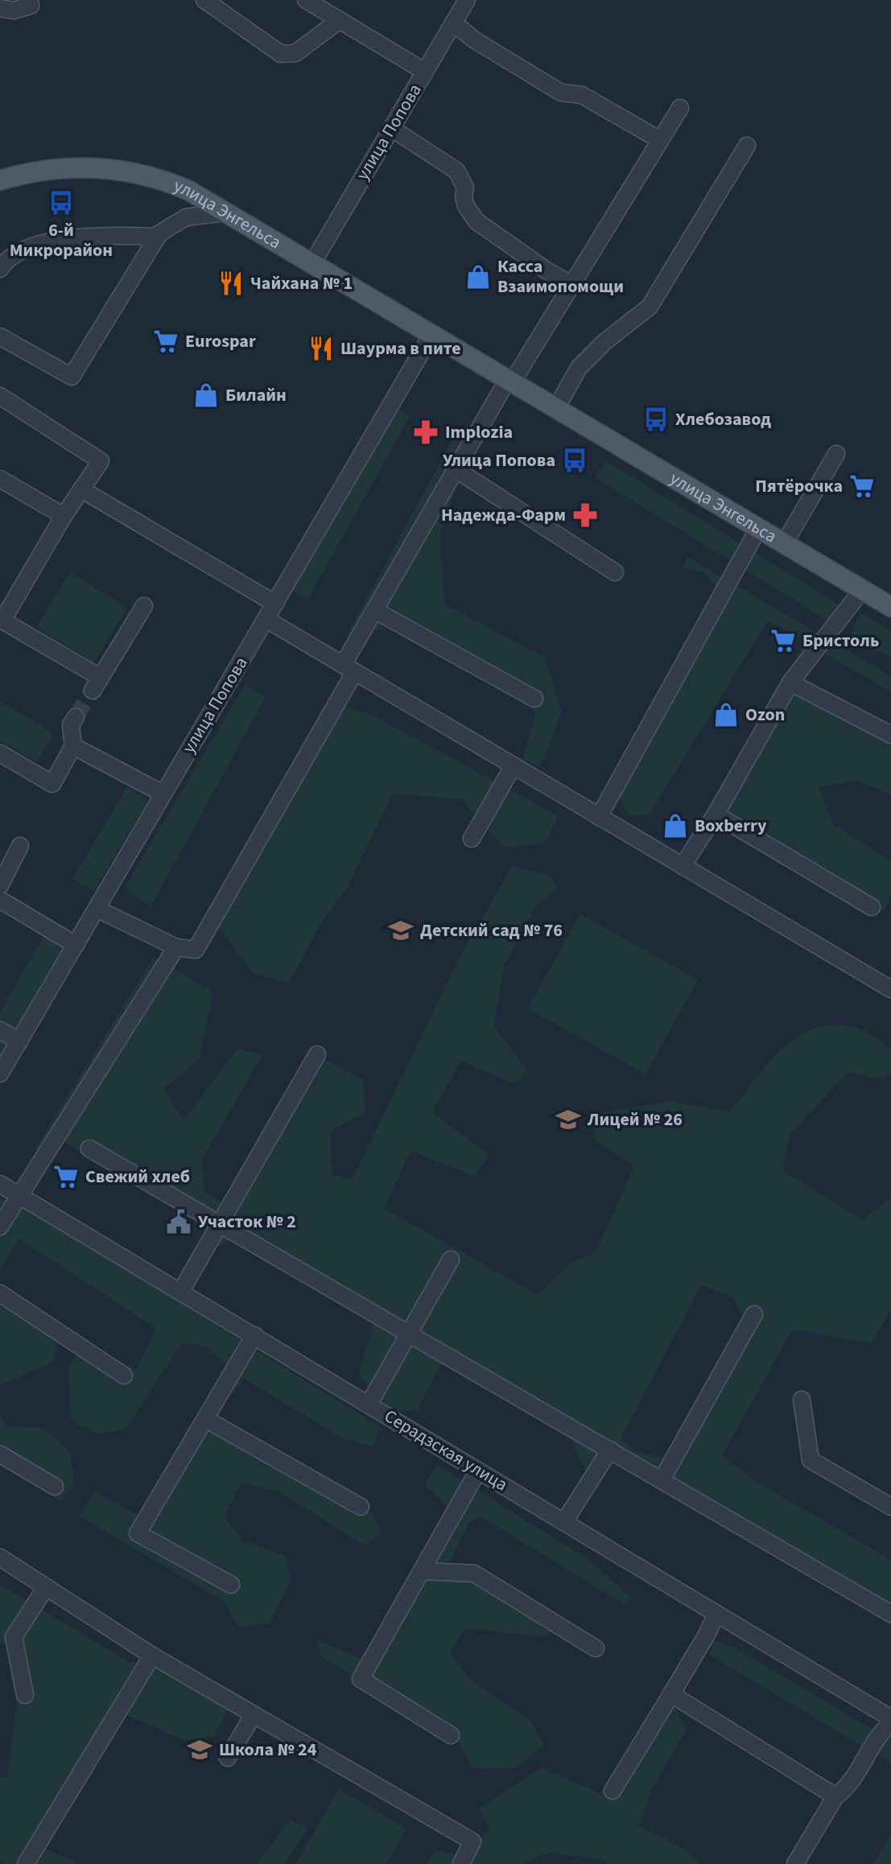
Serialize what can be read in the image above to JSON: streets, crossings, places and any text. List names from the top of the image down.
{
  "streets": {
    "main road": ["улица Энгельса"],
    "street": ["улица Попова", "Серадзская улица"]
  },
  "crossings": [
    ["улица Попова", "улица Энгельса"]
  ],
  "places": {
    "bus stop": ["6-й Микрорайон", "Хлебозавод", "Улица Попова"],
    "shop": [
      "Касса Взаимопомощи",
      "Билайн",
      "Ozon",
      "Boxberry"
    ],
    "restaurant": ["Чайхана № 1", "Шаурма в пите"],
    "supermarket": [
      "Eurospar",
      "Пятёрочка",
      "Бристоль",
      "Свежий хлеб"
    ],
    "pharmacy": ["Implozia", "Надежда-Фарм"],
    "school or university": ["Детский сад № 76", "Лицей № 26", "Школа № 24"],
    "public building": ["Участок № 2"]
  }
}
